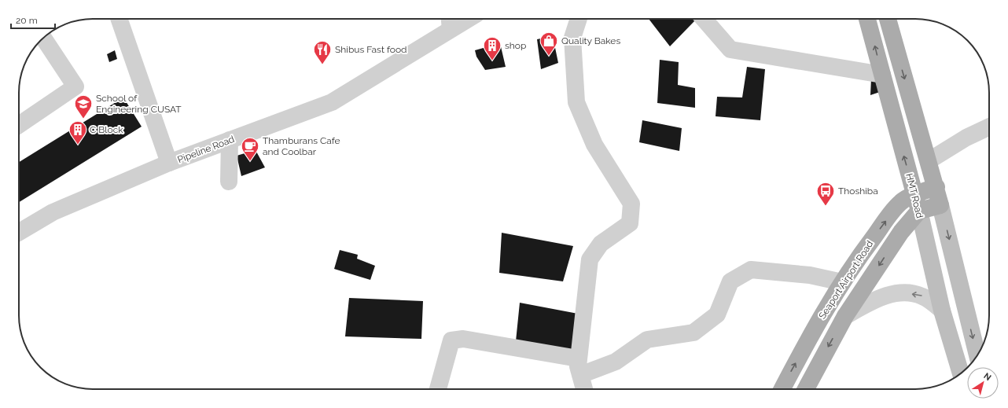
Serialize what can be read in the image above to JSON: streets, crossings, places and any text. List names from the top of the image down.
{
  "streets": {
    "main road": ["HMT Road", "Seaport Airport Road"],
    "street": ["Pipeline Road"]
  },
  "crossings": [
    ["HMT Road", "Seaport Airport Road"]
  ],
  "places": {
    "shop": ["Quality Bakes"],
    "building": ["shop", "C Block"],
    "restaurant": ["Shibus Fast food"],
    "school or university": ["School of Engineering CUSAT"],
    "cafe": ["Thamburans Cafe and Coolbar"],
    "bus stop": ["Thoshiba"]
  },
  "scale_bar": "20 m",
  "north": "top right"
}
